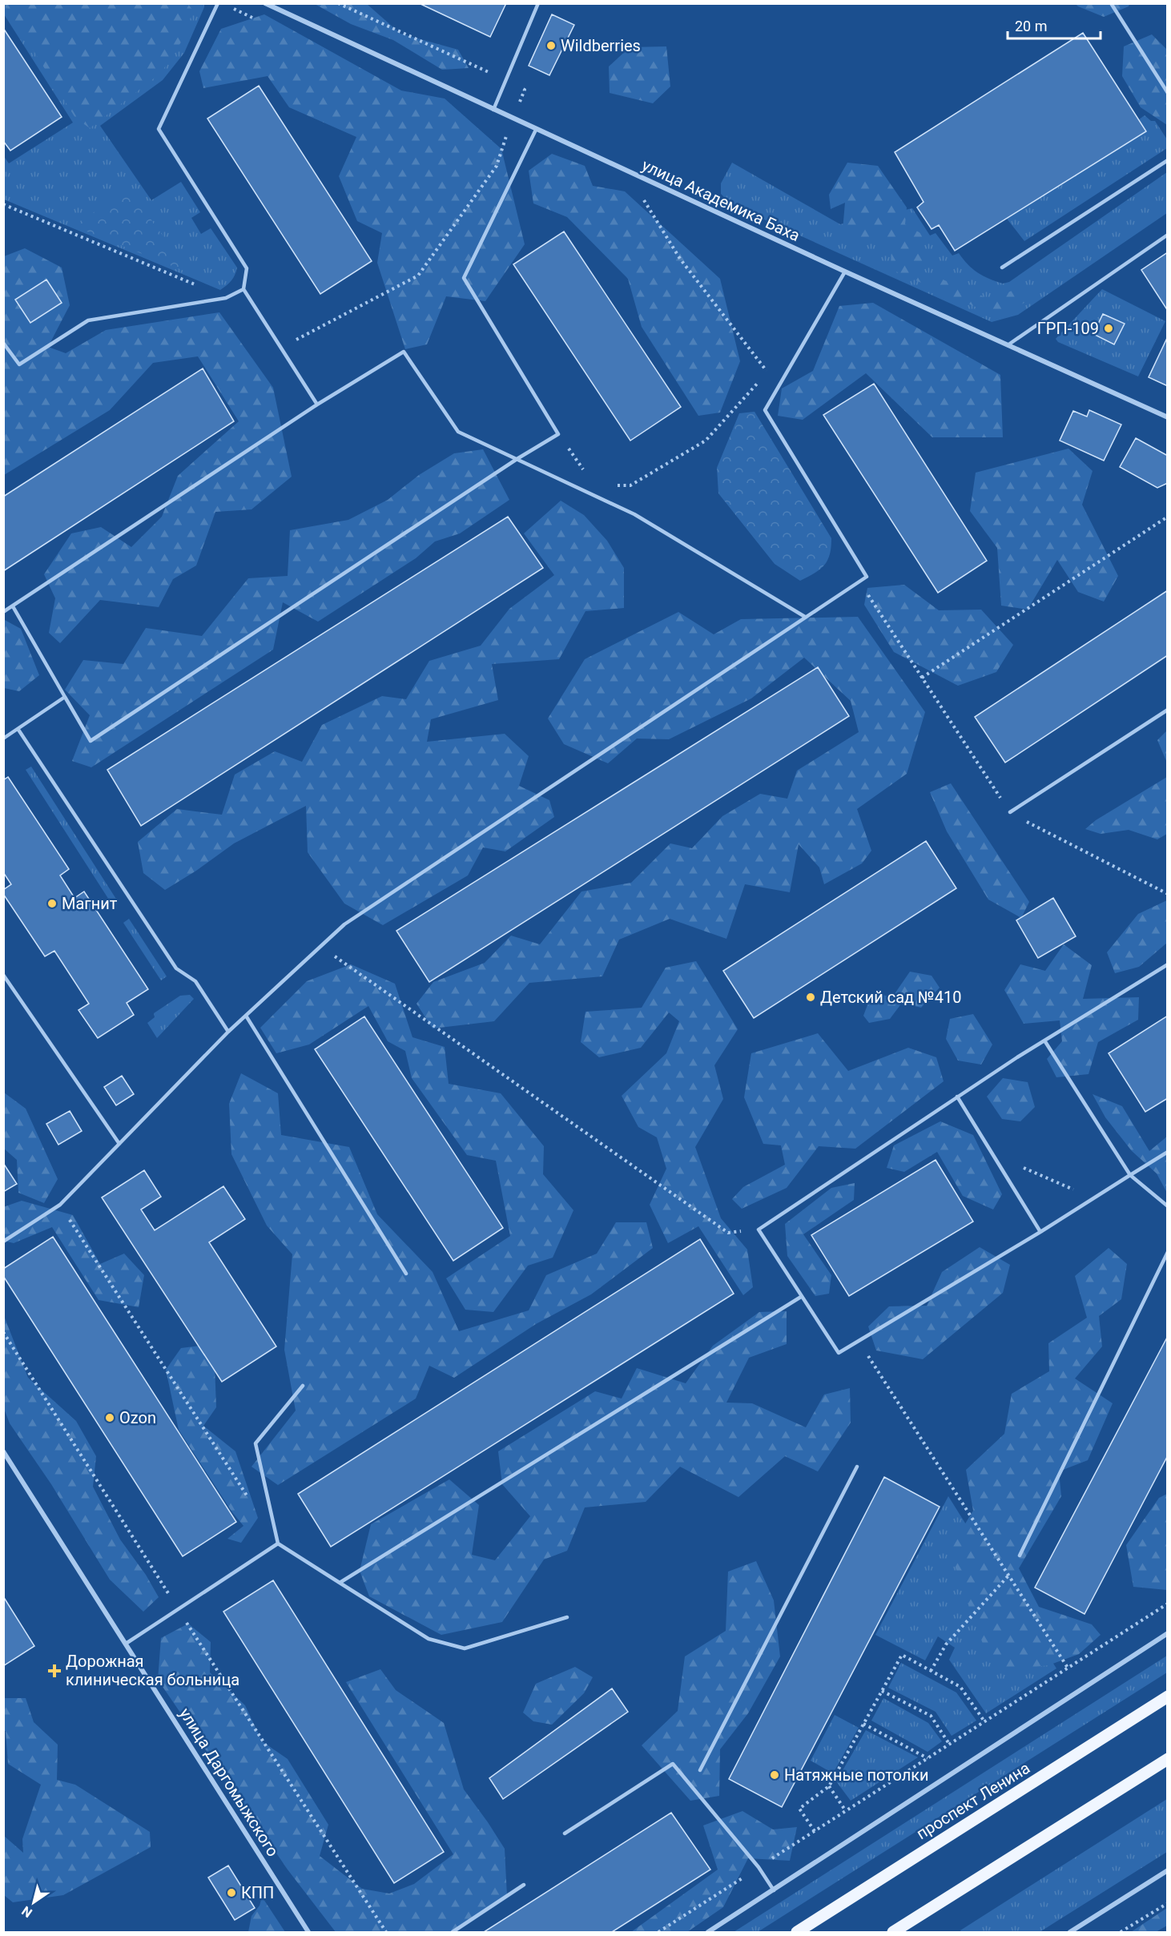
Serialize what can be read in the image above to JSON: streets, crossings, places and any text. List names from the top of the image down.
{
  "streets": {
    "main road": ["проспект Ленина"],
    "street": ["улица Академика Баха", "улица Даргомыжского"]
  },
  "places": {
    "other": [
      "Wildberries",
      "ГРП-109",
      "Магнит",
      "Детский сад №410",
      "Ozon",
      "Натяжные потолки",
      "КПП"
    ],
    "health": ["Дорожная клиническая больница"]
  },
  "scale_bar": "20 m",
  "north": "bottom left"
}
